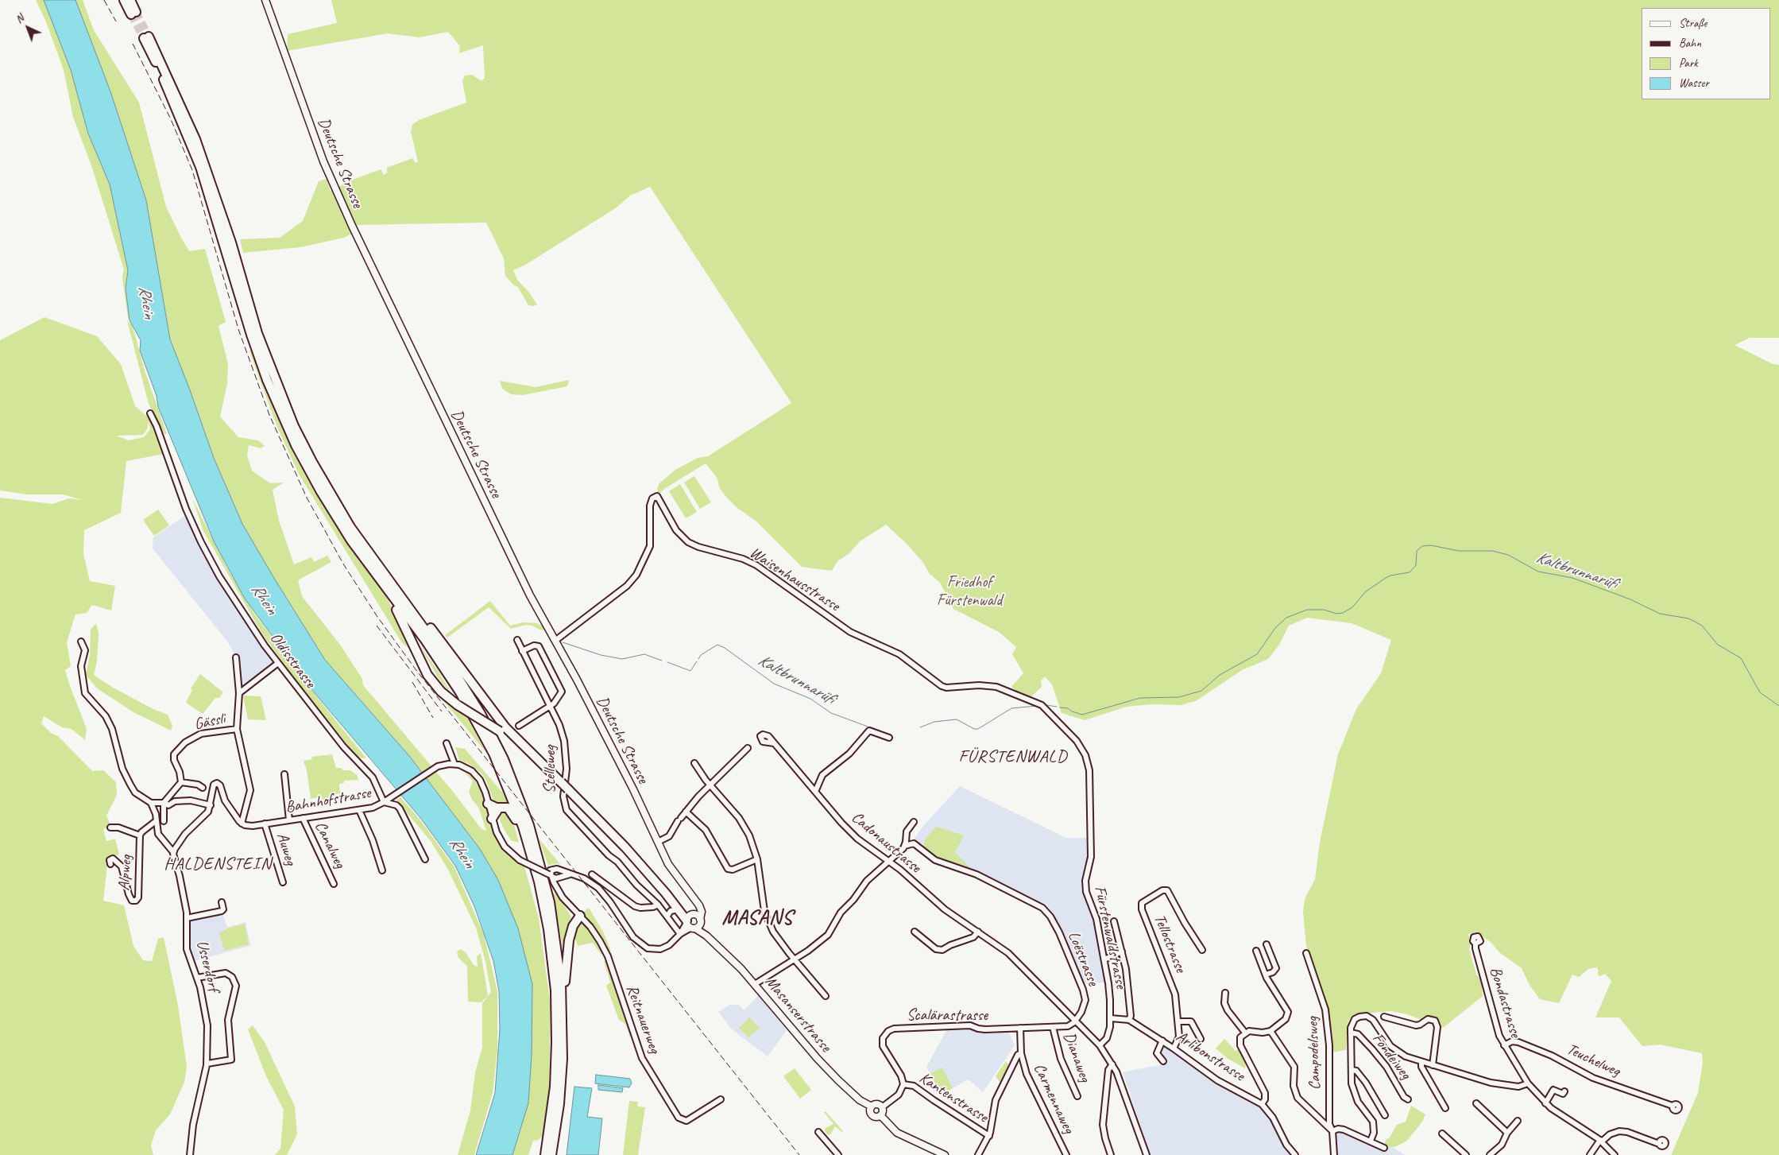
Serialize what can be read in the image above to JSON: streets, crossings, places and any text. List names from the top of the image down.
{
  "streets": {
    "main road": ["Deutsche Strasse", "Masanserstrasse"],
    "street": [
      "Waisenhausstrasse",
      "Oldisstrasse",
      "Gässli",
      "Stelleweg",
      "Bahnhofstrasse",
      "Cadonaustrasse",
      "Canalweg",
      "Auweg",
      "Alpweg",
      "Fürstenwaldstrasse",
      "Tellostrasse",
      "Loëstrasse",
      "Usserdorf",
      "Bondastrasse",
      "Scalärastrasse",
      "Reitnauerweg",
      "Campodelsweg",
      "Arlibonstrasse",
      "Fondeiweg",
      "Dianaweg",
      "Teuchelweg",
      "Kantenstrasse",
      "Carmennaweg"
    ]
  },
  "crossings": [
    ["Deutsche Strasse", "Waisenhausstrasse"],
    ["Waisenhausstrasse", "Fürstenwaldstrasse"],
    ["Oldisstrasse", "Bahnhofstrasse"],
    ["Bahnhofstrasse", "Canalweg"],
    ["Bahnhofstrasse", "Auweg"],
    ["Cadonaustrasse", "Loëstrasse"],
    ["Cadonaustrasse", "Scalärastrasse"],
    ["Fürstenwaldstrasse", "Arlibonstrasse"],
    ["Tellostrasse", "Arlibonstrasse"],
    ["Loëstrasse", "Scalärastrasse"],
    ["Bondastrasse", "Teuchelweg"],
    ["Scalärastrasse", "Dianaweg"],
    ["Scalärastrasse", "Kantenstrasse"],
    ["Scalärastrasse", "Carmennaweg"]
  ],
  "districts": ["FÜRSTENWALD", "HALDENSTEIN", "MASANS"],
  "water": ["Rhein", "Kaltbrunnarüfi"],
  "parks": ["Friedhof Fürstenwald"],
  "legend": [
    "Straße",
    "Bahn",
    "Park",
    "Wasser"
  ],
  "north": "top left"
}
